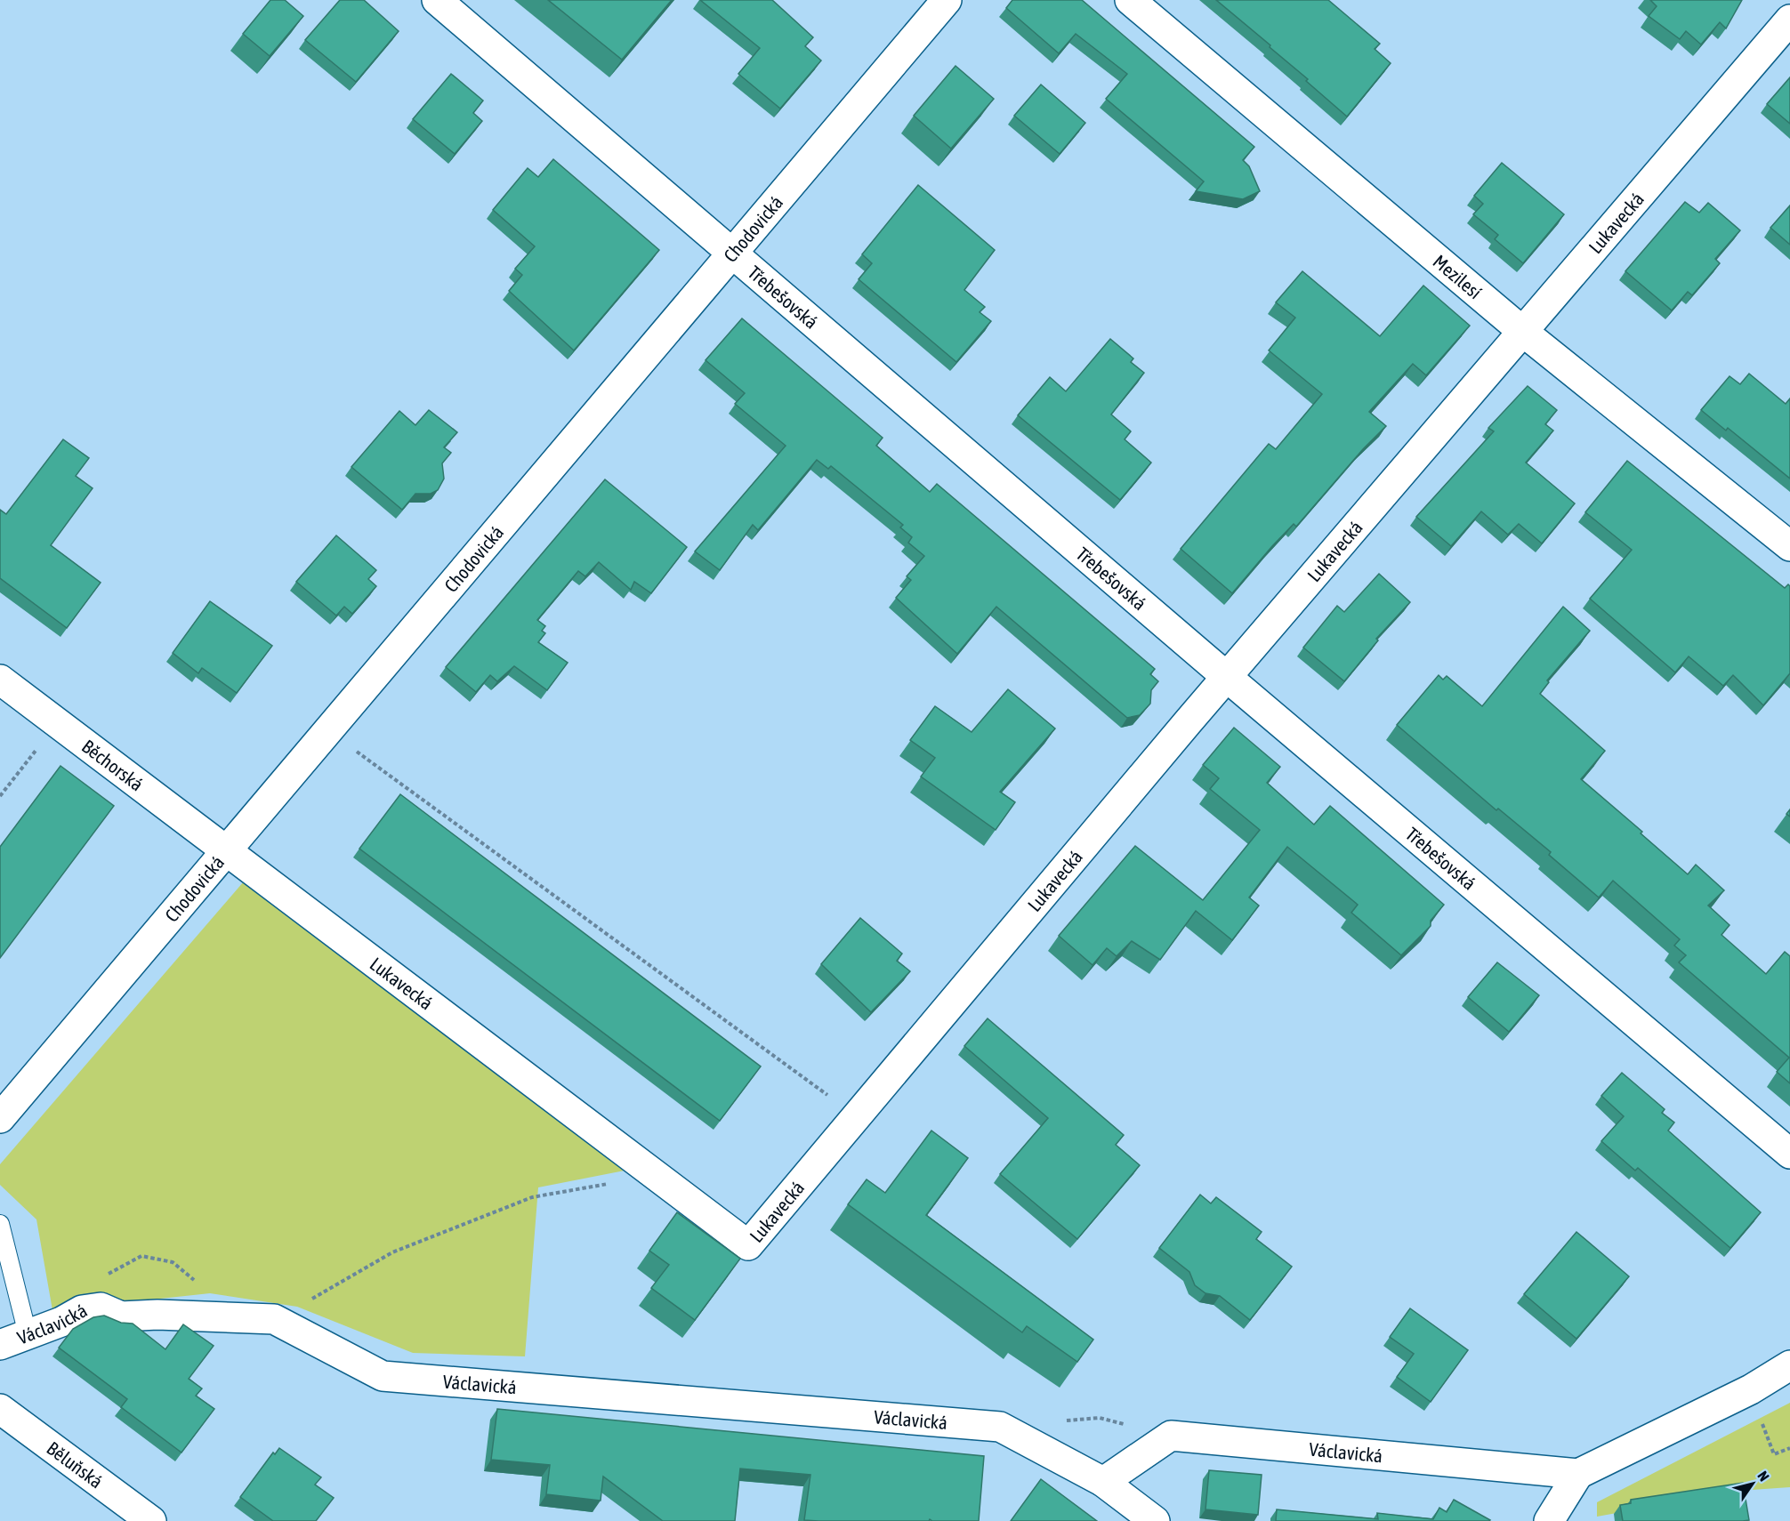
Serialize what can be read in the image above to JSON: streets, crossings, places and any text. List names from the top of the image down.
{
  "streets": {
    "street": [
      "Lukavecká",
      "Chodovická",
      "Mezilesí",
      "Třebešovská",
      "Běchorská",
      "Václavická",
      "Běluňská"
    ]
  },
  "crossings": [
    ["Lukavecká", "Chodovická"],
    ["Lukavecká", "Mezilesí"],
    ["Lukavecká", "Třebešovská"],
    ["Lukavecká", "Běchorská"],
    ["Chodovická", "Třebešovská"],
    ["Chodovická", "Běchorská"]
  ],
  "north": "top right"
}
